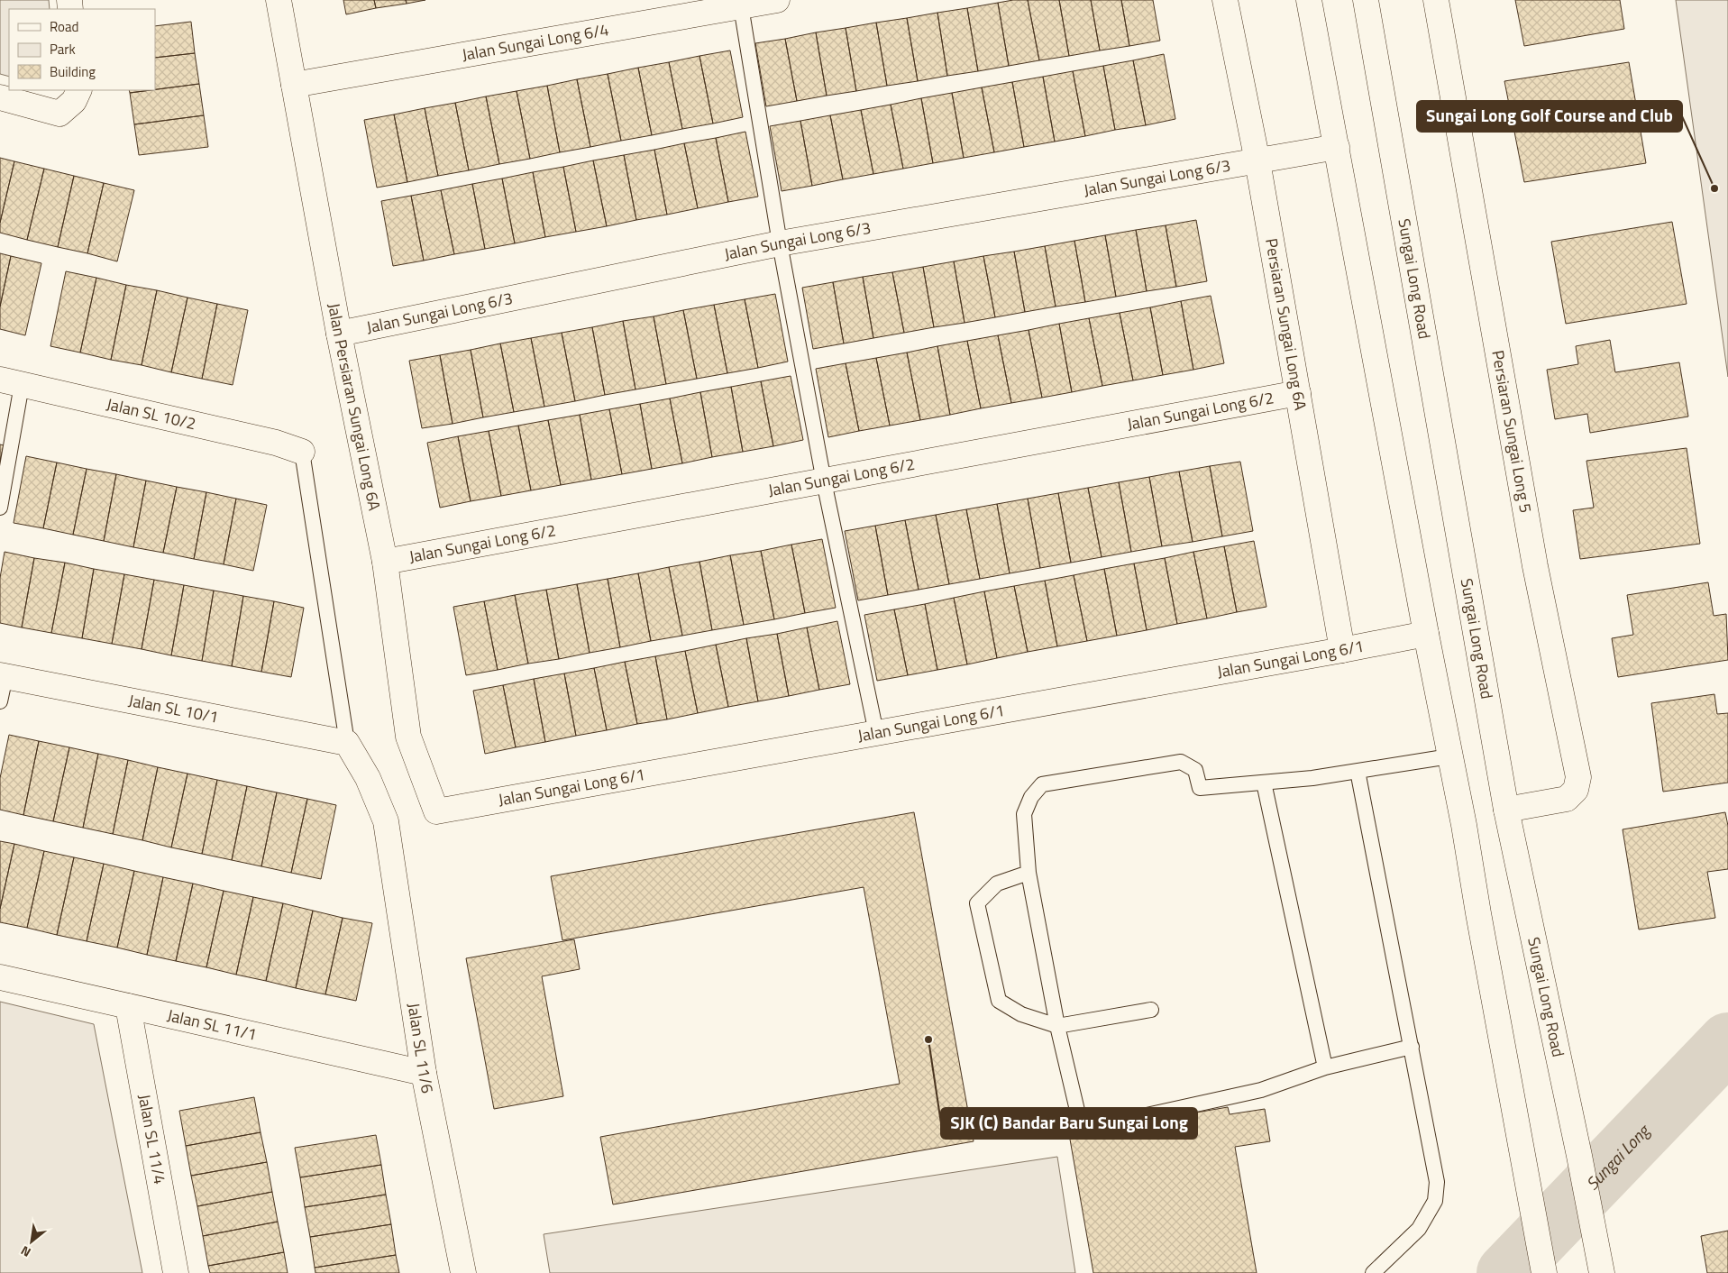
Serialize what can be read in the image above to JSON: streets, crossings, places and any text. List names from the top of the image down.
{
  "streets": {
    "street": [
      "Jalan Sungai Long 6/4",
      "Jalan Sungai Long 6/3",
      "Sungai Long Road",
      "Persiaran Sungai Long 6A",
      "Jalan Persiaran Sungai Long 6A",
      "Jalan Sungai Long 6/2",
      "Jalan SL 10/2",
      "Persiaran Sungai Long 5",
      "Jalan Sungai Long 6/1",
      "Jalan SL 10/1",
      "Jalan SL 11/1",
      "Jalan SL 11/6",
      "Jalan SL 11/4"
    ]
  },
  "crossings": [
    ["Jalan Sungai Long 6/4", "Jalan Persiaran Sungai Long 6A"],
    ["Jalan Sungai Long 6/3", "Persiaran Sungai Long 6A"],
    ["Jalan Sungai Long 6/3", "Jalan Persiaran Sungai Long 6A"],
    ["Sungai Long Road", "Persiaran Sungai Long 5"],
    ["Persiaran Sungai Long 6A", "Jalan Sungai Long 6/2"],
    ["Persiaran Sungai Long 6A", "Jalan Sungai Long 6/1"],
    ["Jalan Persiaran Sungai Long 6A", "Jalan Sungai Long 6/2"],
    ["Jalan Persiaran Sungai Long 6A", "Jalan Sungai Long 6/1"],
    ["Jalan SL 10/1", "Jalan SL 11/6"],
    ["Jalan SL 11/1", "Jalan SL 11/6"],
    ["Jalan SL 11/1", "Jalan SL 11/4"]
  ],
  "water": ["Sungai Long"],
  "places": ["Sungai Long Golf Course and Club", "SJK (C) Bandar Baru Sungai Long"],
  "legend": ["Road", "Park", "Building"],
  "north": "bottom left"
}
